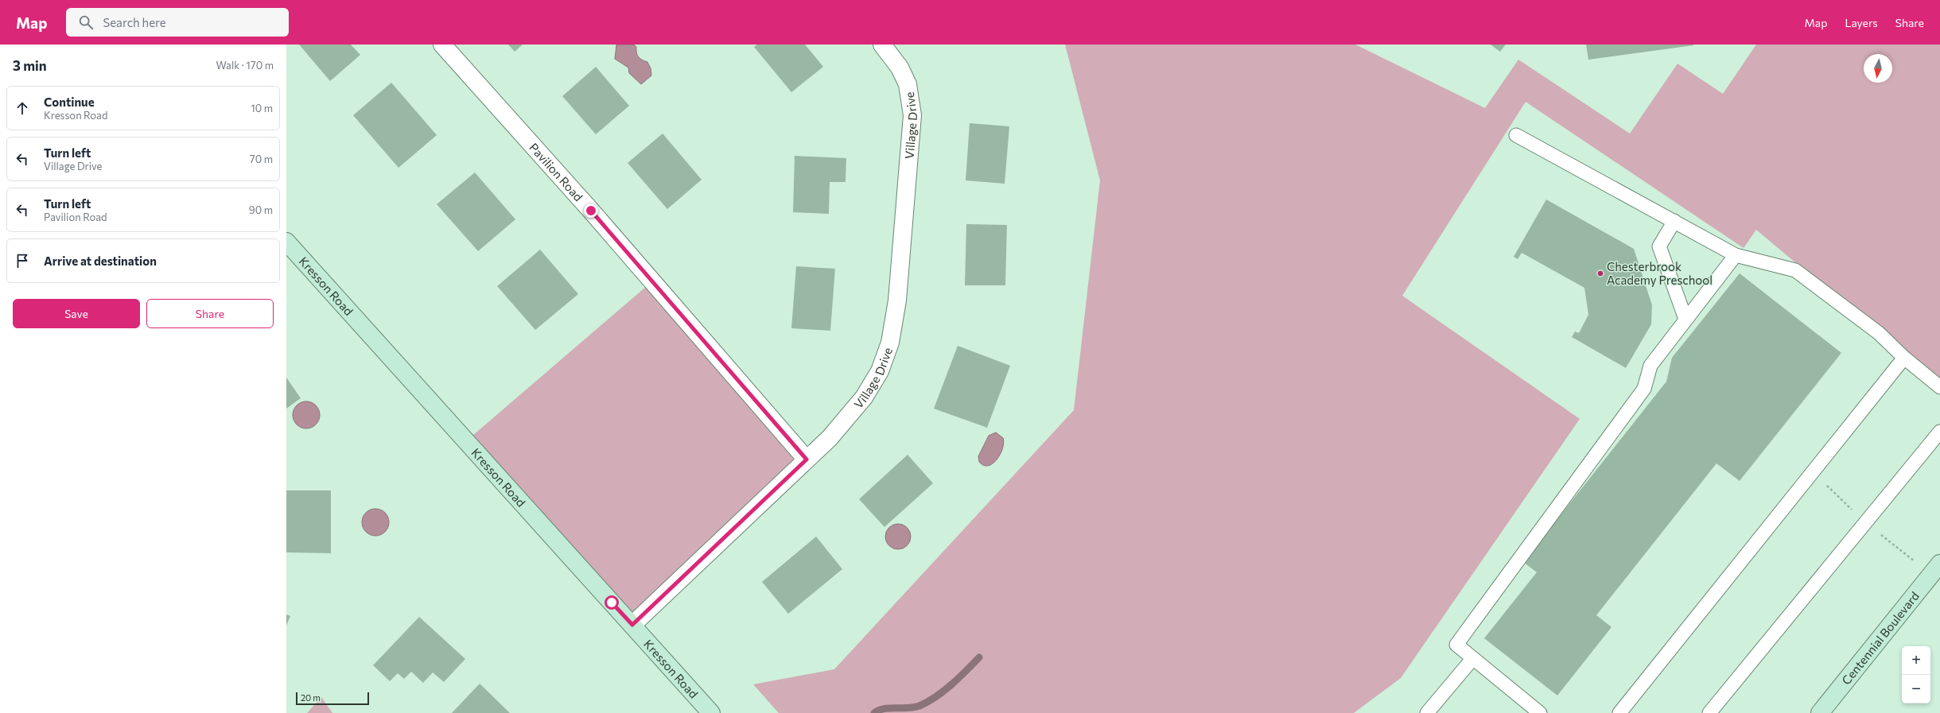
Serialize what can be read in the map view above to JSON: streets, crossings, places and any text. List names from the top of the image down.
{
  "streets": {
    "main road": ["Kresson Road", "Centennial Boulevard"],
    "street": ["Village Drive", "Pavilion Road"]
  },
  "crossings": [
    ["Village Drive", "Pavilion Road"],
    ["Village Drive", "Kresson Road"]
  ],
  "places": ["Chesterbrook Academy Preschool"],
  "scale_bar": "20 m",
  "north": "bottom",
  "page": {
    "header": "Map",
    "search": "Search here",
    "nav": ["Map", "Layers", "Share"],
    "heading": ["3 min", "Walk · 170 m"],
    "list": [
      ["Continue", "Kresson Road", "10 m"],
      ["Turn left", "Village Drive", "70 m"],
      ["Turn left", "Pavilion Road", "90 m"],
      "Arrive at destination"
    ],
    "buttons": ["Save", "Share"],
    "map_buttons": ["+", "−"],
    "scale": "20 m"
  }
}
